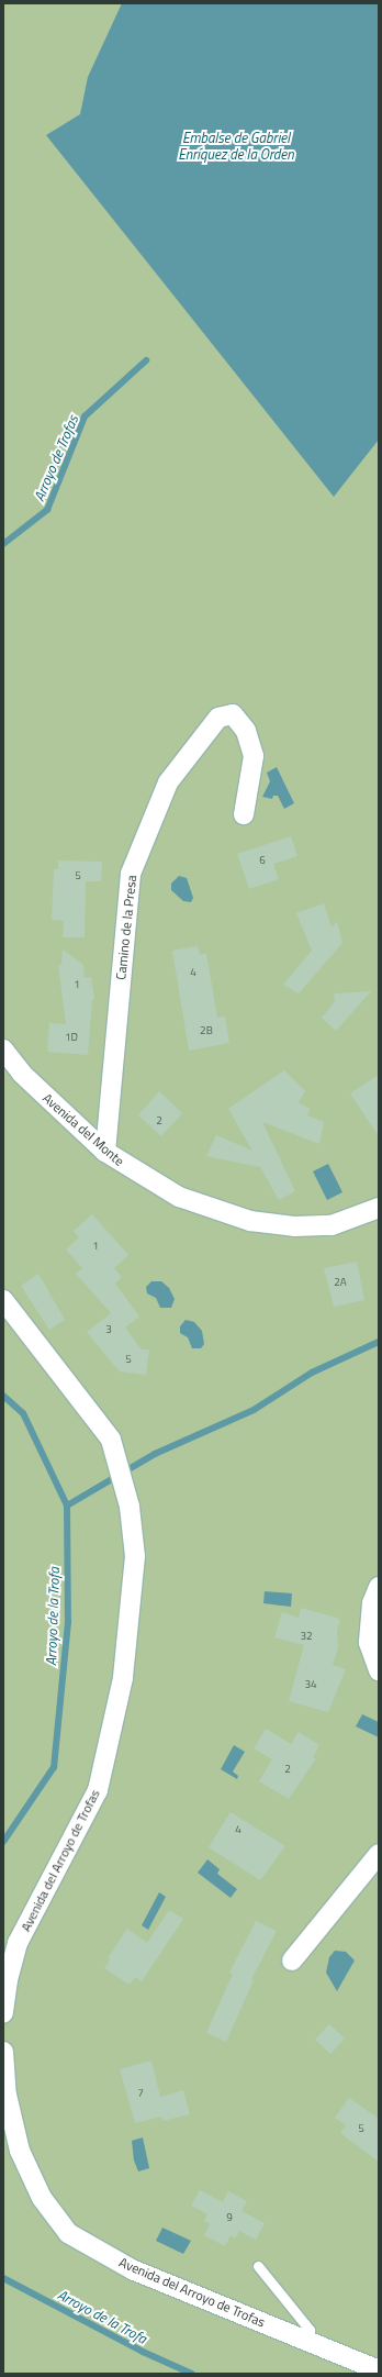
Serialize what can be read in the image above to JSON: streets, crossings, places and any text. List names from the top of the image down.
{
  "streets": {
    "street": ["Camino de la Presa", "Avenida del Monte", "Avenida del Arroyo de Trofas"]
  },
  "crossings": [
    ["Camino de la Presa", "Avenida del Monte"]
  ],
  "water": ["Embalse de Gabriel Enríquez de la Orden", "Arroyo de Trofas", "Arroyo de la Trofa"],
  "house_numbers": [
    "6",
    "5",
    "4",
    "1",
    "2B",
    "1D",
    "2",
    "1",
    "2A",
    "3",
    "5",
    "32",
    "34",
    "2",
    "4",
    "7",
    "5",
    "9"
  ]
}
